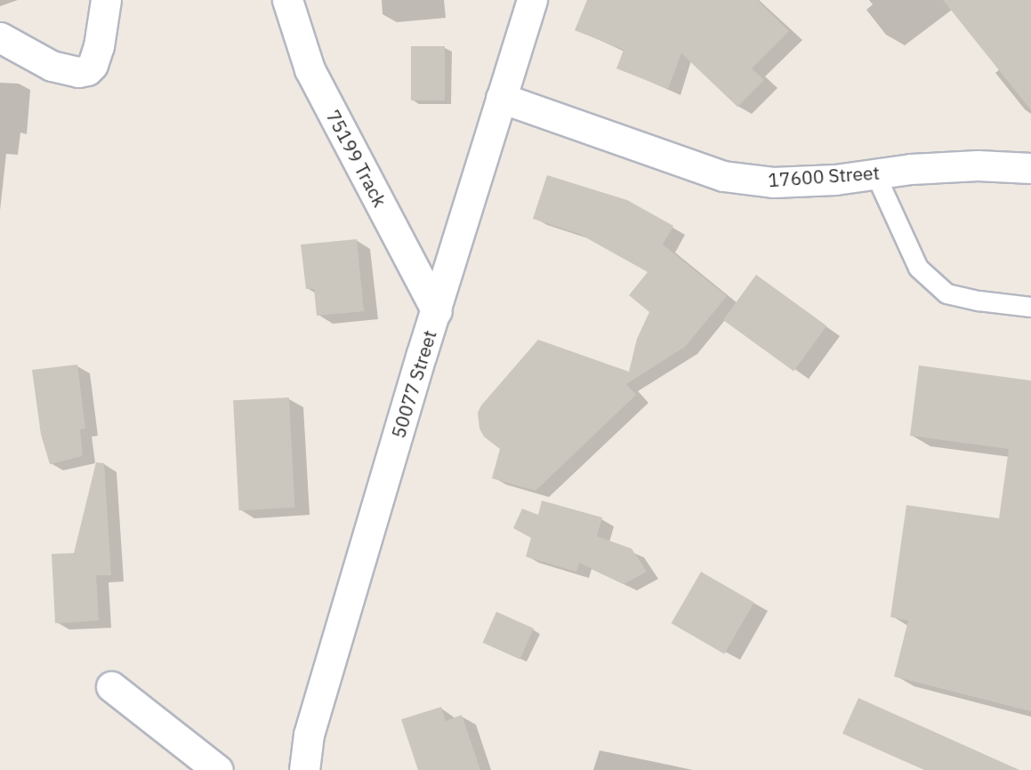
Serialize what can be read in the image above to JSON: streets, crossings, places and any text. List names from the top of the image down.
{
  "streets": {
    "street": ["75199 Track", "17600 Street", "50077 Street"]
  },
  "crossings": [
    ["75199 Track", "50077 Street"],
    ["17600 Street", "50077 Street"]
  ]
}
